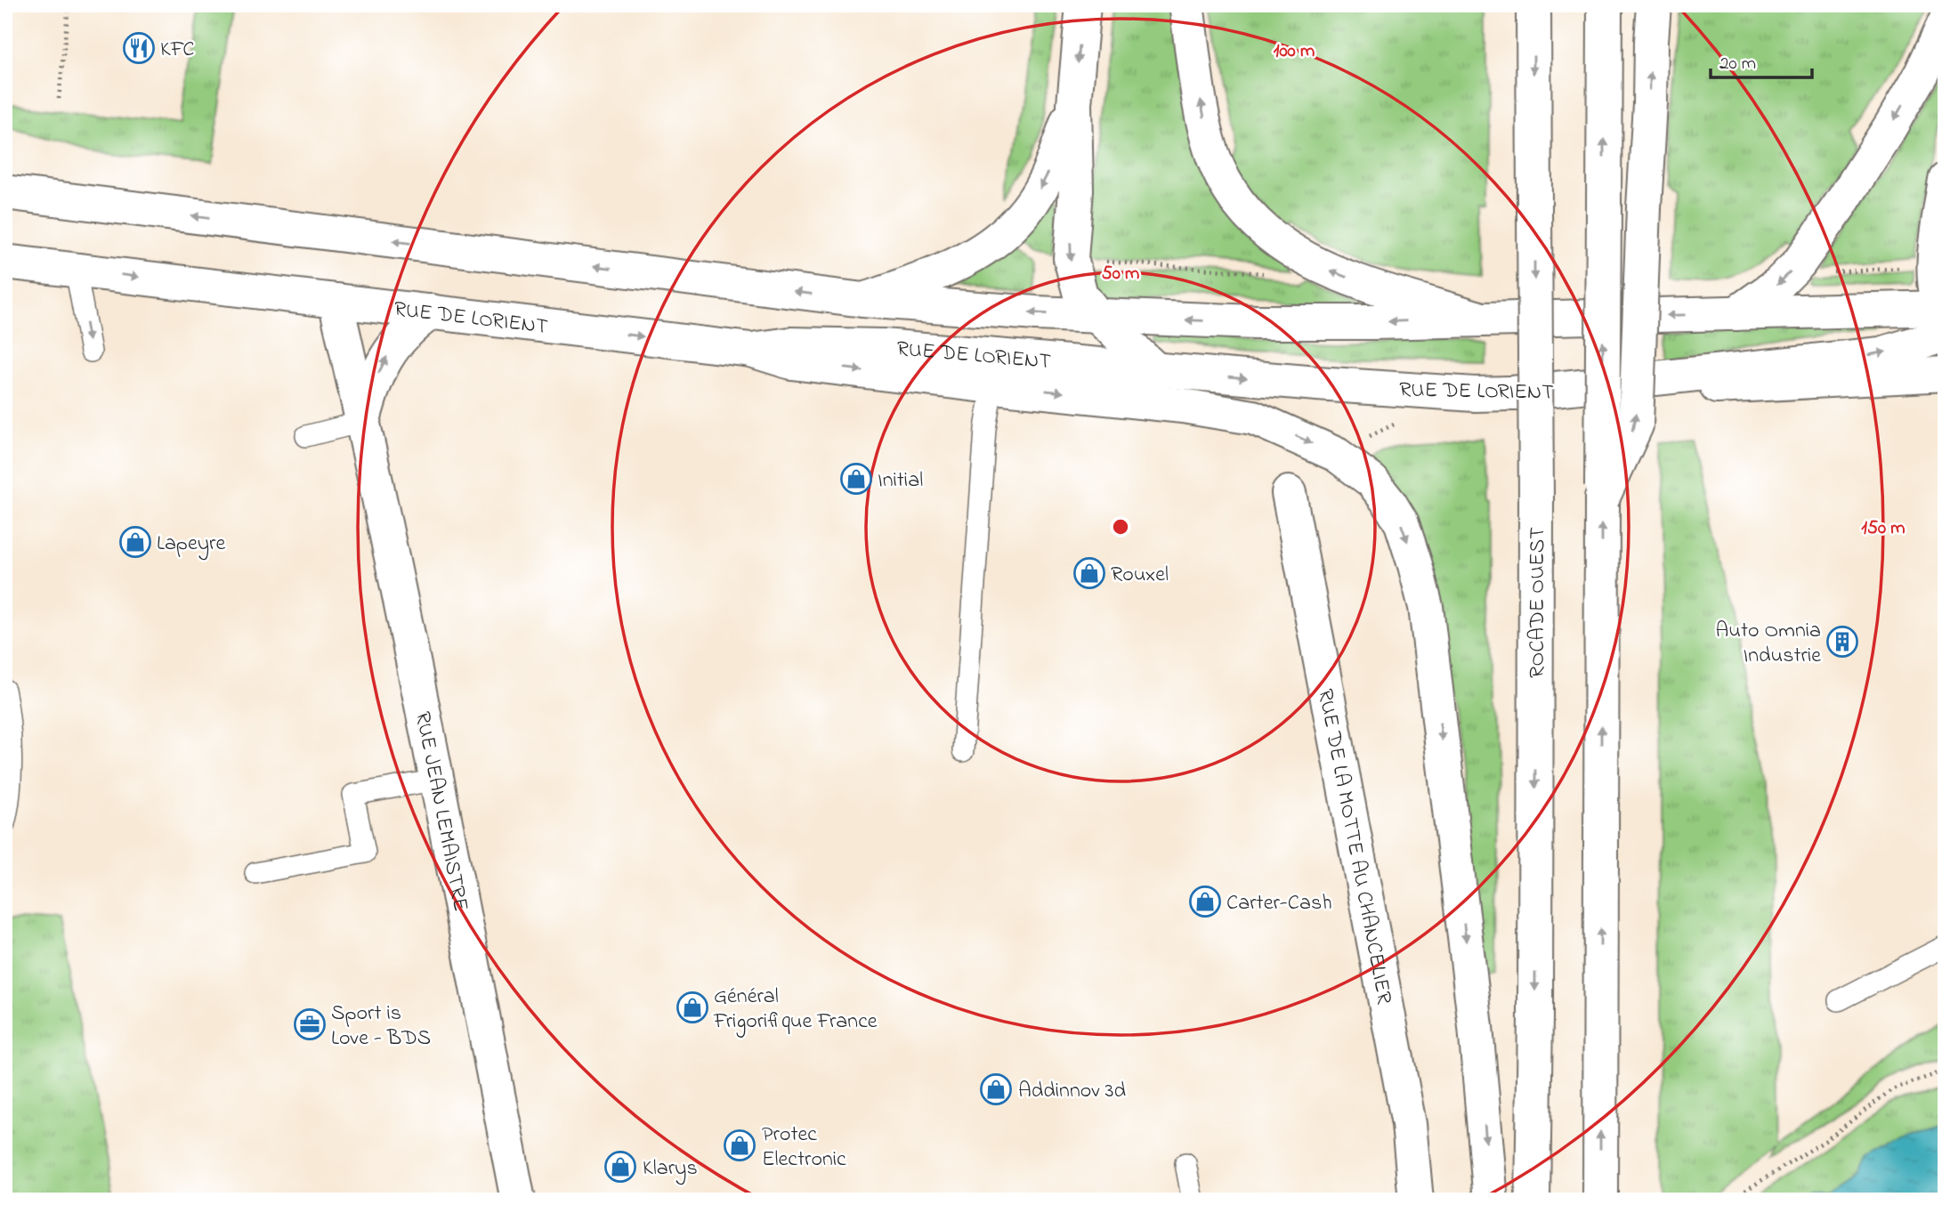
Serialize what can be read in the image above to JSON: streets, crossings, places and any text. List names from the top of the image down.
{
  "streets": {
    "main road": [
      "RUE DE LORIENT",
      "ROCADE OUEST",
      "RUE JEAN LEMAISTRE",
      "RUE DE LA MOTTE AU CHANCELIER"
    ]
  },
  "crossings": [
    ["RUE DE LORIENT", "RUE JEAN LEMAISTRE"]
  ],
  "places": {
    "restaurant": ["KFC"],
    "shop": [
      "Initial",
      "Lapeyre",
      "Rouxel",
      "Carter-Cash",
      "Général Frigorifique France",
      "Addinnov 3d",
      "Protec Electronic",
      "Klarys"
    ],
    "building": ["Auto Omnia Industrie"],
    "office": ["Sport is Love - BDS"]
  },
  "scale_bar": "20 m",
  "rings": ["100 m", "50 m", "150 m"]
}
